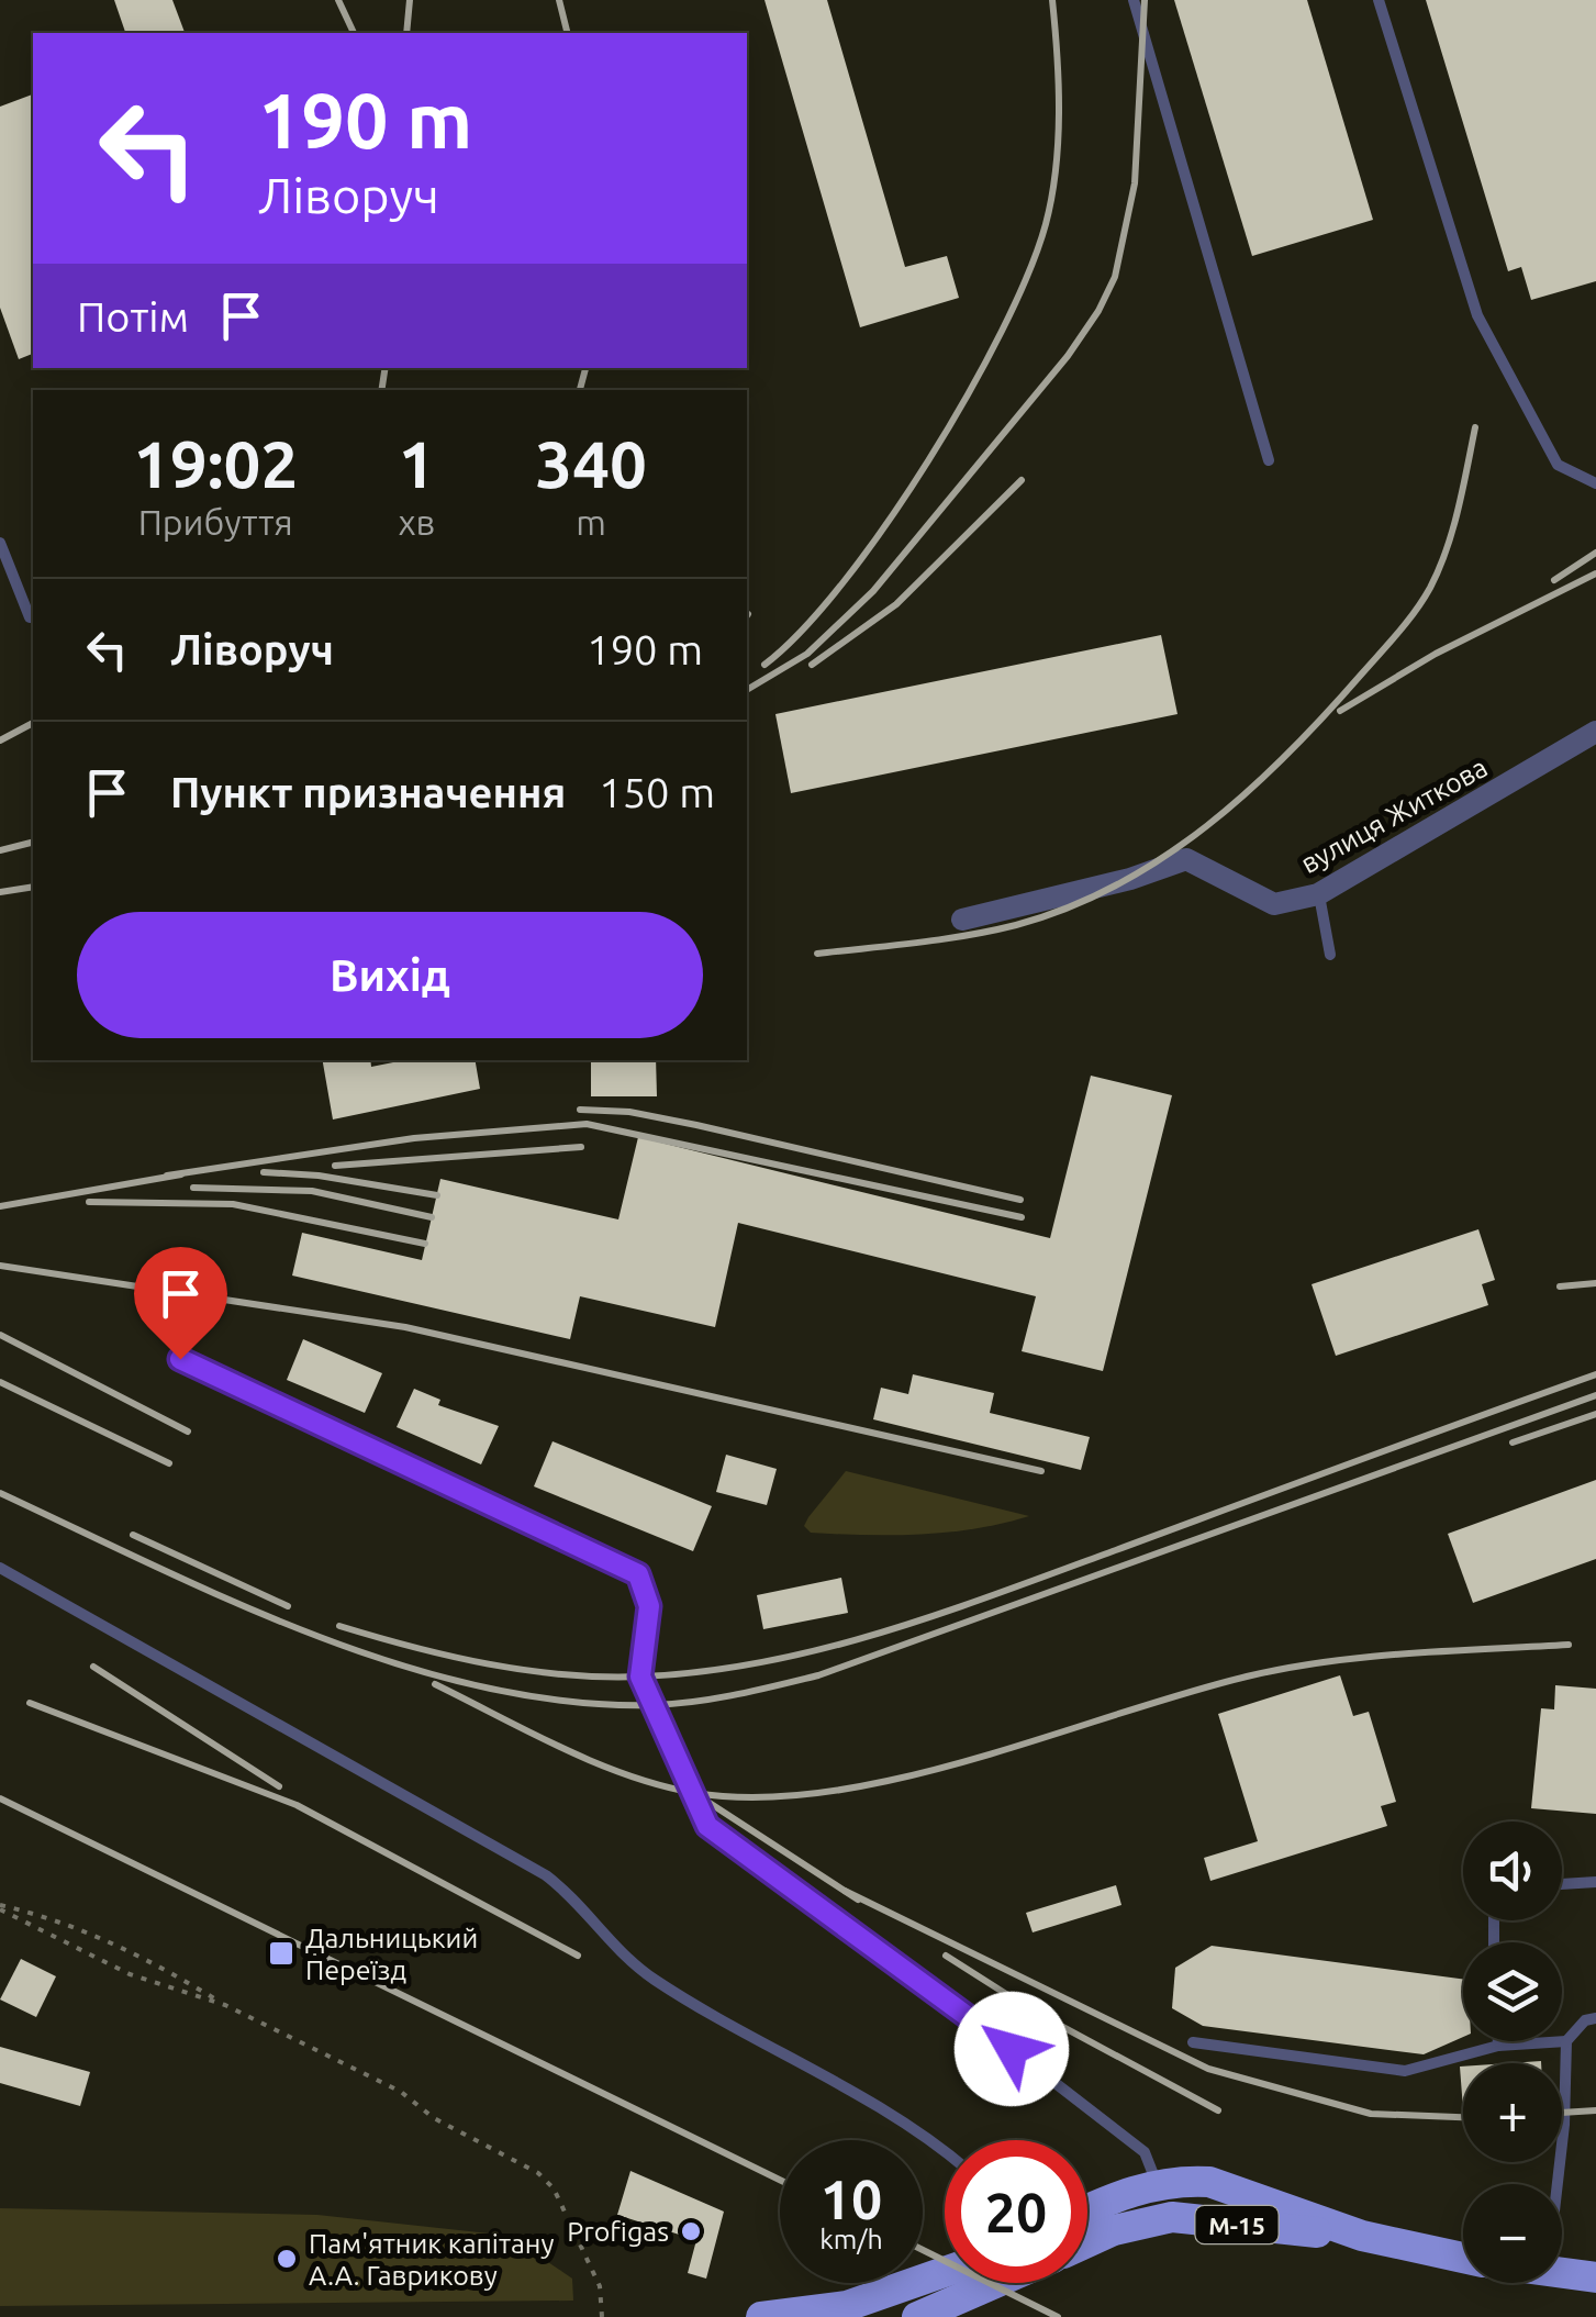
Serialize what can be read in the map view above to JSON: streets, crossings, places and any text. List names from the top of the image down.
{
  "streets": {
    "main road": ["М-15"],
    "street": ["вулиця Житкова"]
  },
  "places": {
    "transit": ["Дальницький Переїзд"],
    "other": ["Profigas", "Пам'ятник капітану А.А. Гаврикову"]
  },
  "page": {
    "turn": ["190 m", "Ліворуч"],
    "then": "Потім",
    "eta": [
      "19:02",
      "Прибуття",
      "1",
      "хв",
      "340",
      "m"
    ],
    "list": [
      {
        "name": "Ліворуч",
        "value": "190 m"
      },
      {
        "name": "Пункт призначення",
        "value": "150 m"
      }
    ],
    "buttons": "Вихід",
    "map_buttons": ["+", "−"],
    "speed": "10 km/h",
    "limit": "20"
  }
}
